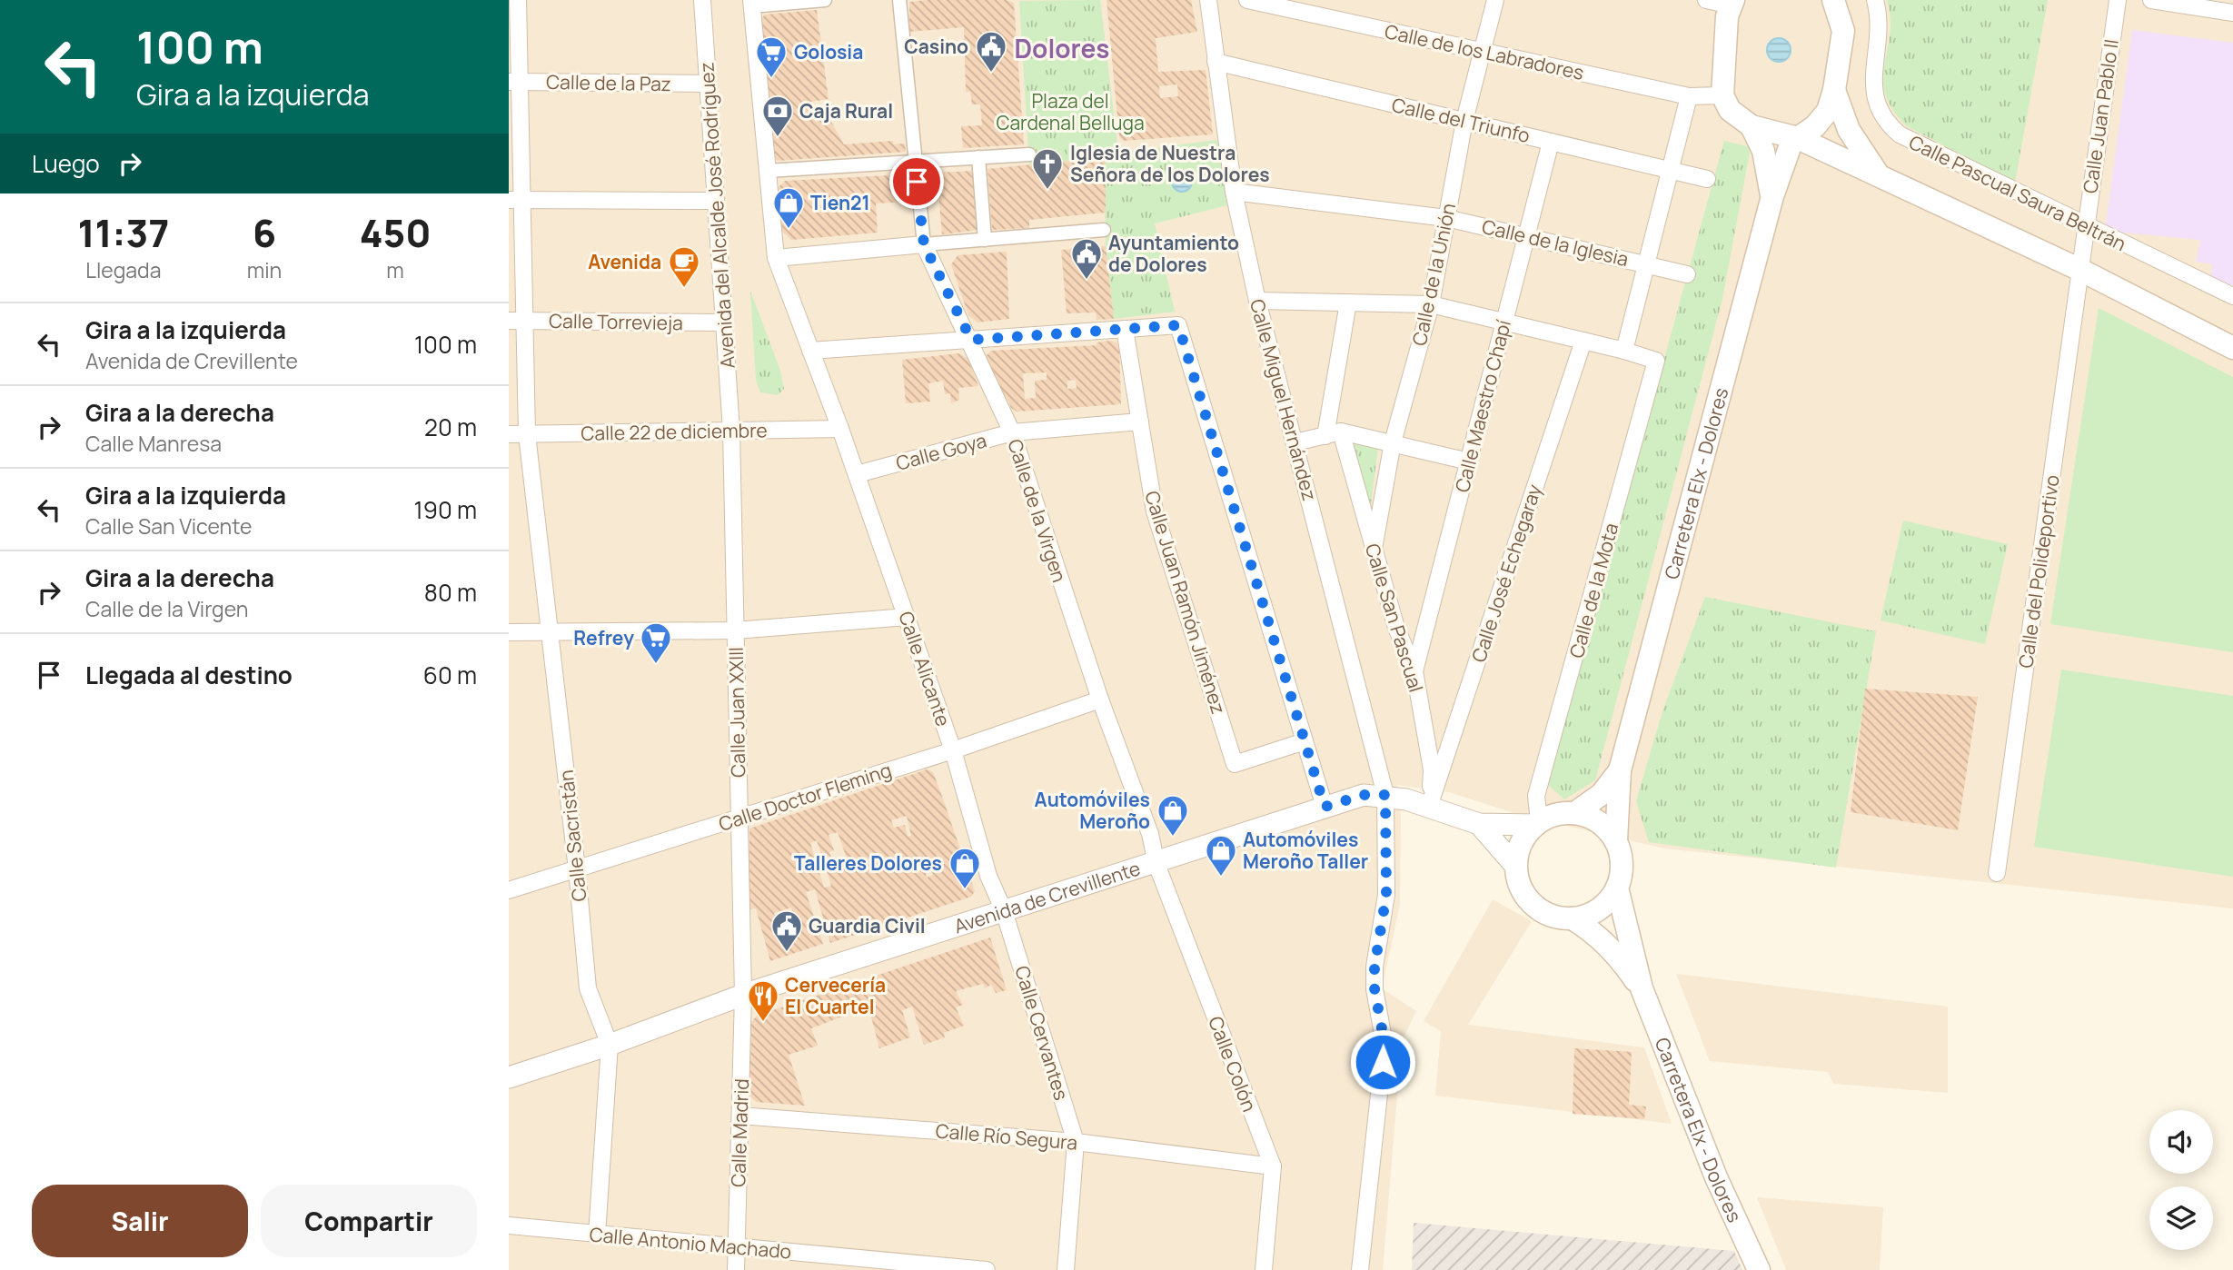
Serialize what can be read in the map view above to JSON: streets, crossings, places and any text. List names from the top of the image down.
{
  "streets": {
    "main road": ["Carretera Elx - Dolores"],
    "street": [
      "Calle de los Labradores",
      "Calle de la Paz",
      "Calle Juan Pablo II",
      "Calle del Triunfo",
      "Calle Pascual Saura Beltrán",
      "Avenida del Alcalde José Rodríguez",
      "Calle de la Iglesia",
      "Calle de la Unión",
      "Calle Torrevieja",
      "Calle Miguel Hernández",
      "Calle Maestro Chapí",
      "Calle 22 de diciembre",
      "Calle Goya",
      "Calle de la Virgen",
      "Calle del Polideportivo",
      "Calle José Echegaray",
      "Calle de la Mota",
      "Calle Juan Ramón Jiménez",
      "Calle San Pascual",
      "Calle Alicante",
      "Calle Juan XXIII",
      "Calle Doctor Fleming",
      "Calle Sacristán",
      "Avenida de Crevillente",
      "Calle Cervantes",
      "Calle Colón",
      "Calle Madrid",
      "Calle Río Segura",
      "Calle Antonio Machado"
    ]
  },
  "crossings": [
    ["Calle de los Labradores", "Calle de la Unión"],
    ["Calle de la Paz", "Avenida del Alcalde José Rodríguez"],
    ["Calle de la Paz", "Calle Sacristán"],
    ["Calle Juan Pablo II", "Calle Pascual Saura Beltrán"],
    ["Calle Juan Pablo II", "Calle del Polideportivo"],
    ["Calle del Triunfo", "Calle de la Unión"],
    ["Calle del Triunfo", "Calle Miguel Hernández"],
    ["Calle del Triunfo", "Calle Maestro Chapí"],
    ["Avenida del Alcalde José Rodríguez", "Calle Torrevieja"],
    ["Avenida del Alcalde José Rodríguez", "Calle 22 de diciembre"],
    ["Avenida del Alcalde José Rodríguez", "Calle Juan XXIII"],
    ["Calle de la Iglesia", "Calle de la Unión"],
    ["Calle de la Iglesia", "Calle Miguel Hernández"],
    ["Calle de la Iglesia", "Calle Maestro Chapí"],
    ["Calle de la Unión", "Calle San Pascual"],
    ["Calle Torrevieja", "Calle Sacristán"],
    ["Calle Miguel Hernández", "Avenida de Crevillente"],
    ["Calle Maestro Chapí", "Calle San Pascual"],
    ["Calle 22 de diciembre", "Calle Alicante"],
    ["Calle 22 de diciembre", "Calle Juan XXIII"],
    ["Calle 22 de diciembre", "Calle Sacristán"],
    ["Calle Goya", "Calle de la Virgen"],
    ["Calle Goya", "Calle Juan Ramón Jiménez"],
    ["Calle Goya", "Calle Alicante"],
    ["Carretera Elx - Dolores", "Calle de la Mota"],
    ["Carretera Elx - Dolores", "Avenida de Crevillente"],
    ["Calle de la Virgen", "Calle Doctor Fleming"],
    ["Calle de la Virgen", "Avenida de Crevillente"],
    ["Calle de la Virgen", "Calle Colón"],
    ["Calle José Echegaray", "Calle San Pascual"],
    ["Calle José Echegaray", "Avenida de Crevillente"],
    ["Calle de la Mota", "Avenida de Crevillente"],
    ["Calle San Pascual", "Avenida de Crevillente"],
    ["Calle Alicante", "Calle Doctor Fleming"],
    ["Calle Alicante", "Avenida de Crevillente"],
    ["Calle Alicante", "Calle Cervantes"],
    ["Calle Juan XXIII", "Calle Doctor Fleming"],
    ["Calle Juan XXIII", "Avenida de Crevillente"],
    ["Calle Juan XXIII", "Calle Madrid"],
    ["Calle Doctor Fleming", "Calle Sacristán"],
    ["Calle Sacristán", "Avenida de Crevillente"],
    ["Calle Sacristán", "Calle Antonio Machado"],
    ["Avenida de Crevillente", "Calle Cervantes"],
    ["Avenida de Crevillente", "Calle Colón"],
    ["Avenida de Crevillente", "Calle Madrid"],
    ["Calle Cervantes", "Calle Río Segura"],
    ["Calle Colón", "Calle Río Segura"],
    ["Calle Madrid", "Calle Río Segura"],
    ["Calle Madrid", "Calle Antonio Machado"]
  ],
  "districts": ["Dolores"],
  "parks": ["Plaza del Cardenal Belluga"],
  "places": {
    "public building": ["Casino", "Ayuntamiento de Dolores", "Guardia Civil"],
    "supermarket": ["Golosia", "Refrey"],
    "bank": ["Caja Rural"],
    "church": ["Iglesia de Nuestra Señora de los Dolores"],
    "shop": [
      "Tien21",
      "Automóviles Meroño",
      "Automóviles Meroño Taller",
      "Talleres Dolores"
    ],
    "cafe": ["Avenida"],
    "restaurant": ["Cervecería El Cuartel"]
  },
  "page": {
    "turn": ["100 m", "Gira a la izquierda"],
    "then": "Luego",
    "eta": [
      "11:37",
      "Llegada",
      "6",
      "min",
      "450",
      "m"
    ],
    "list": [
      {
        "name": "Gira a la izquierda",
        "note": "Avenida de Crevillente",
        "value": "100 m"
      },
      {
        "name": "Gira a la derecha",
        "note": "Calle Manresa",
        "value": "20 m"
      },
      {
        "name": "Gira a la izquierda",
        "note": "Calle San Vicente",
        "value": "190 m"
      },
      {
        "name": "Gira a la derecha",
        "note": "Calle de la Virgen",
        "value": "80 m"
      },
      {
        "name": "Llegada al destino",
        "value": "60 m"
      }
    ],
    "buttons": ["Salir", "Compartir"]
  }
}
